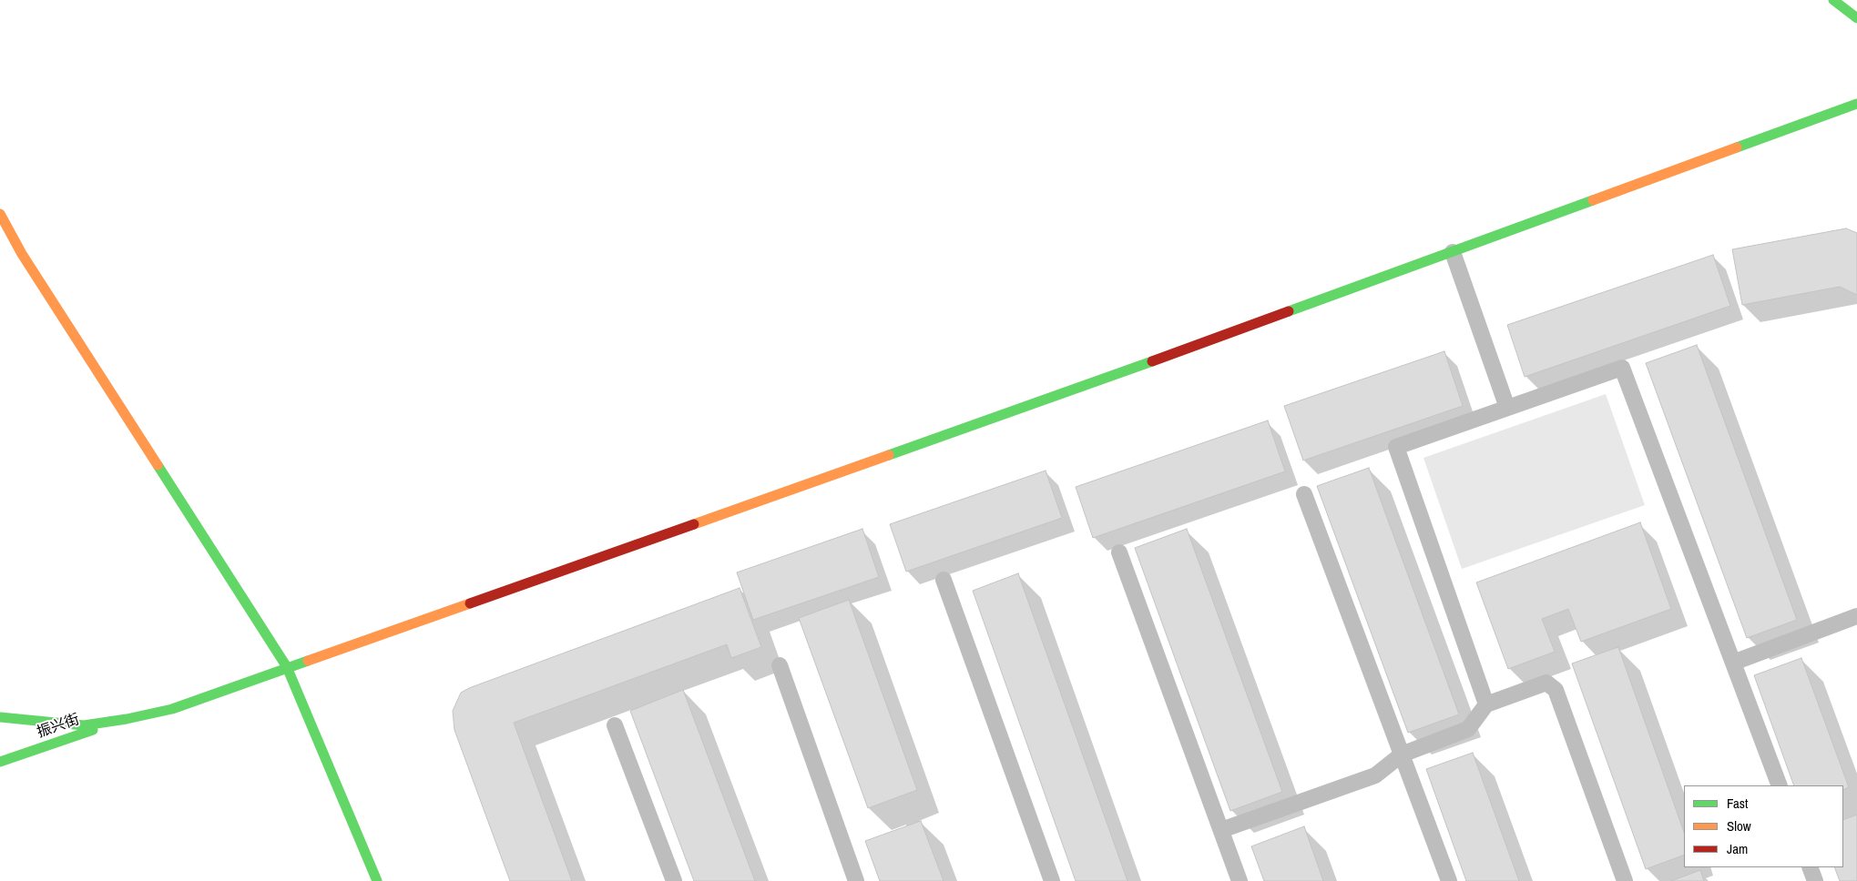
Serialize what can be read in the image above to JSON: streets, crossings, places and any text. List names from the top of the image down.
{
  "streets": {
    "main road": ["振兴街"]
  },
  "legend": ["Fast", "Slow", "Jam"]
}
